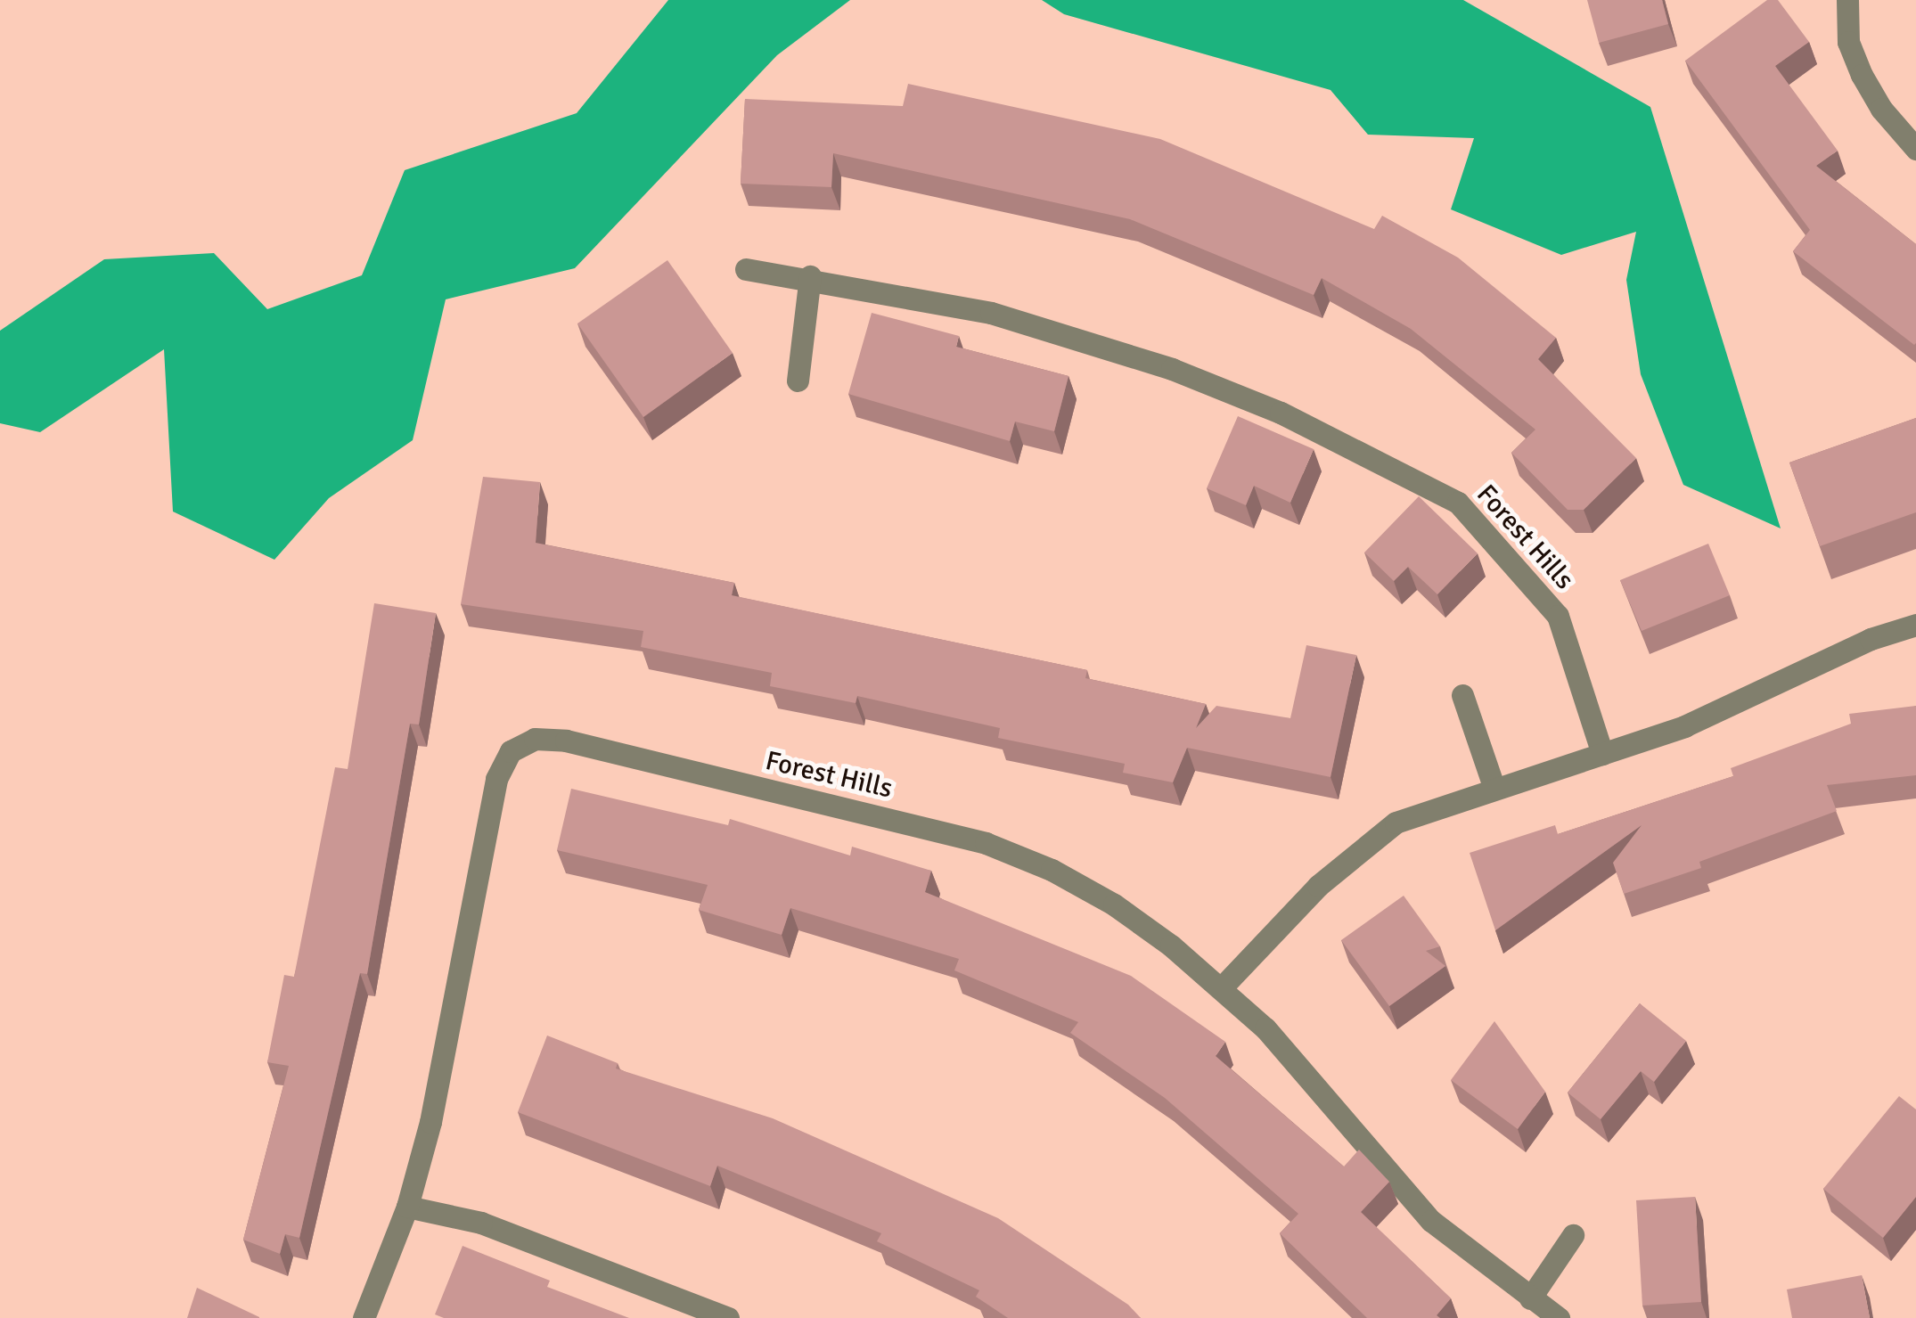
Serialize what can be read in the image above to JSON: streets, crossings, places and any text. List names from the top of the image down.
{
  "streets": {
    "street": ["Forest Hills"]
  }
}
